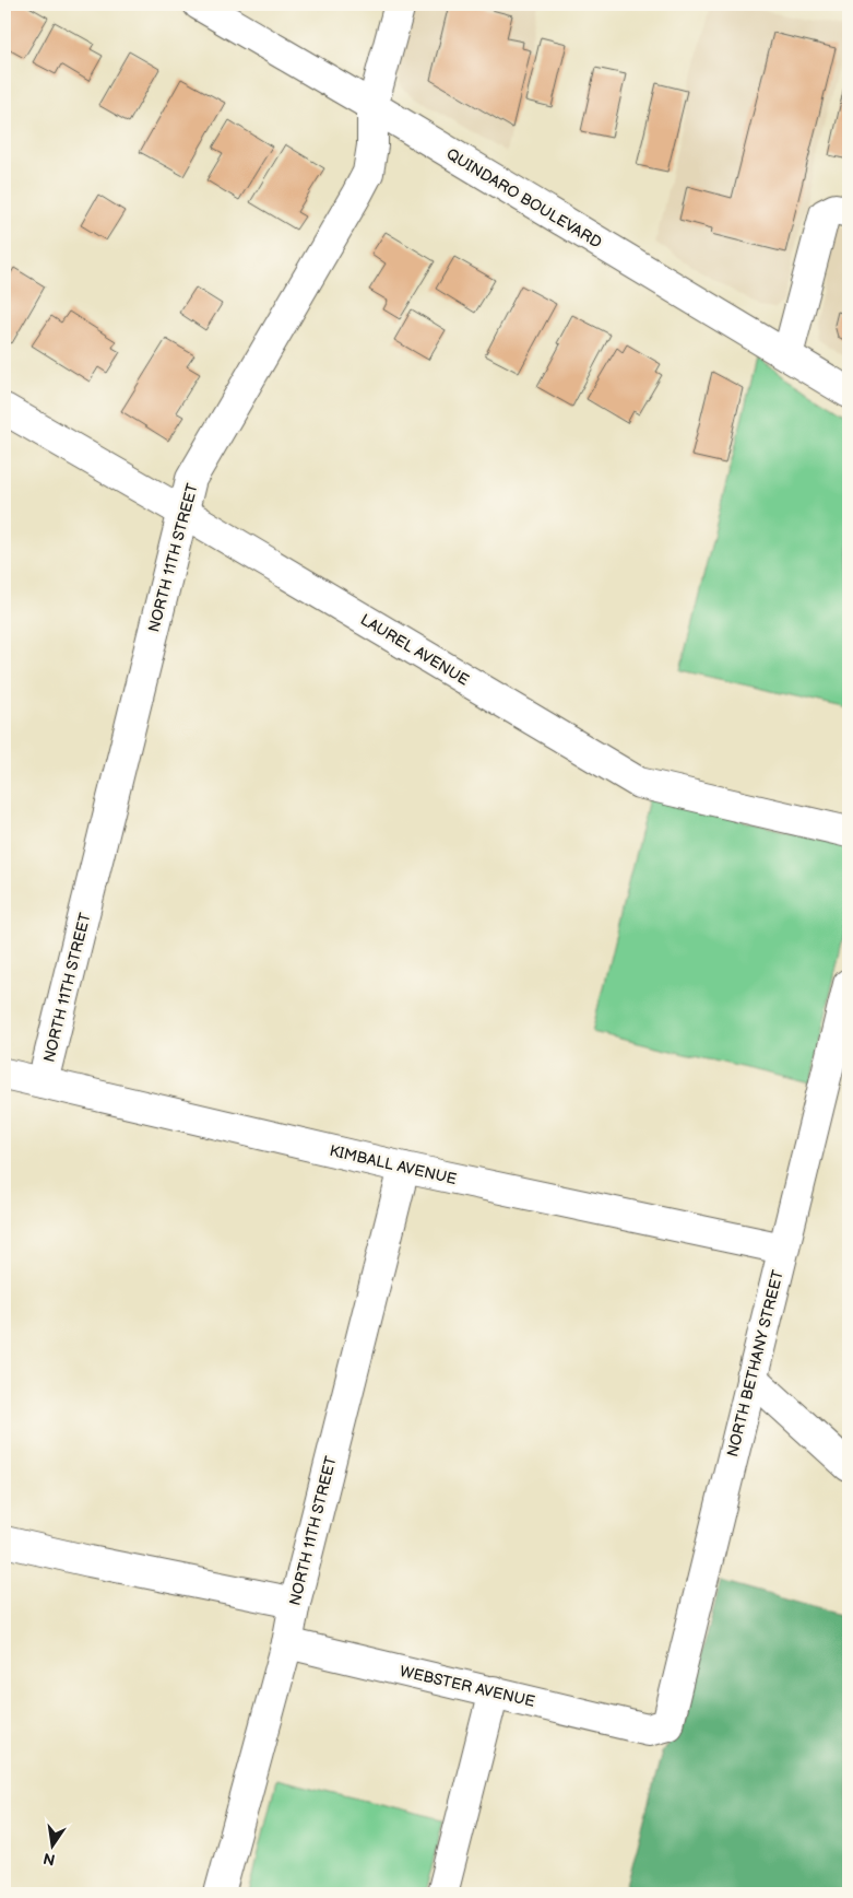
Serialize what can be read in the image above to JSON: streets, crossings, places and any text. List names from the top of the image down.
{
  "streets": {
    "street": [
      "QUINDARO BOULEVARD",
      "NORTH 11TH STREET",
      "LAUREL AVENUE",
      "KIMBALL AVENUE",
      "NORTH BETHANY STREET",
      "WEBSTER AVENUE"
    ]
  },
  "crossings": [
    ["QUINDARO BOULEVARD", "NORTH 11TH STREET"],
    ["NORTH 11TH STREET", "LAUREL AVENUE"],
    ["NORTH 11TH STREET", "KIMBALL AVENUE"],
    ["NORTH 11TH STREET", "WEBSTER AVENUE"],
    ["KIMBALL AVENUE", "NORTH BETHANY STREET"],
    ["NORTH BETHANY STREET", "WEBSTER AVENUE"]
  ],
  "north": "bottom"
}
